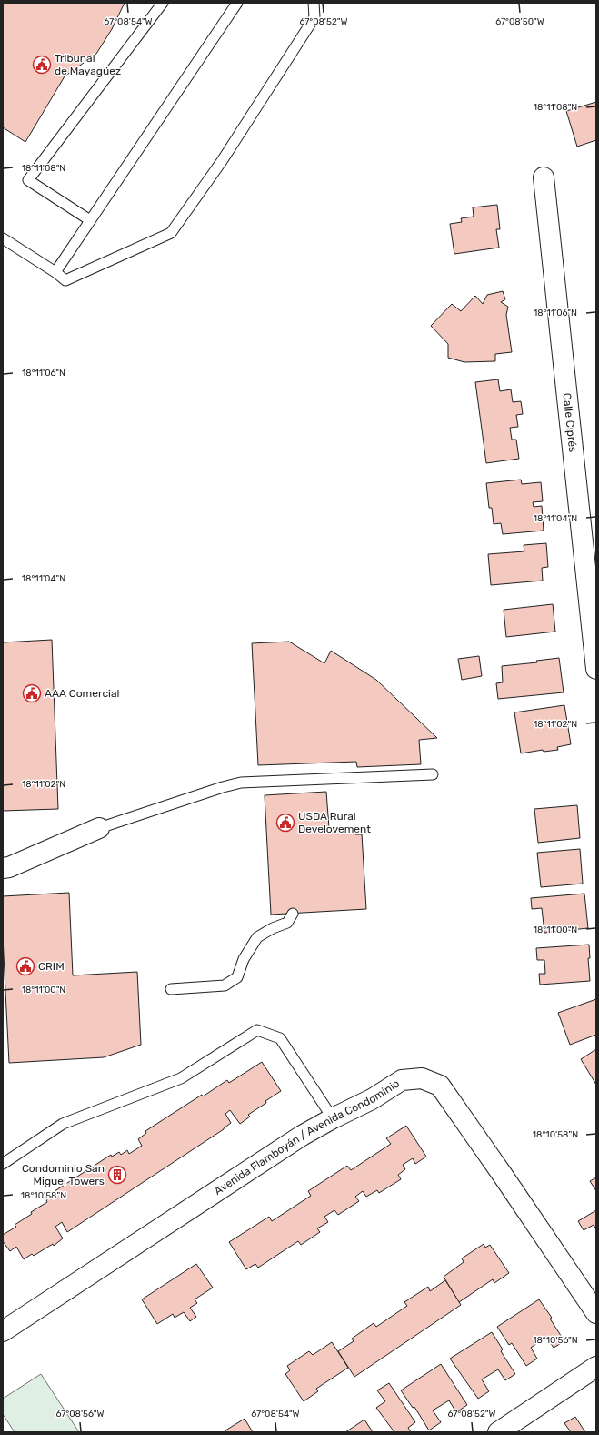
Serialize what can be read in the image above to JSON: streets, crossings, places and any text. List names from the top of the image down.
{
  "streets": {
    "street": ["Calle Ciprés", "Avenida Flamboyán / Avenida Condominio"]
  },
  "places": {
    "public building": [
      "Tribunal de Mayagüez",
      "AAA Comercial",
      "USDA Rural Develovement",
      "CRIM"
    ],
    "building": ["Condominio San Miguel Towers"]
  },
  "coordinates": [
    "67°08'54\"W",
    "67°08'52\"W",
    "67°08'50\"W",
    "18°11'08\"N",
    "18°11'06\"N",
    "18°11'04\"N",
    "18°11'02\"N",
    "18°11'00\"N",
    "18°10'58\"N",
    "18°10'56\"N",
    "67°08'56\"W"
  ]
}
